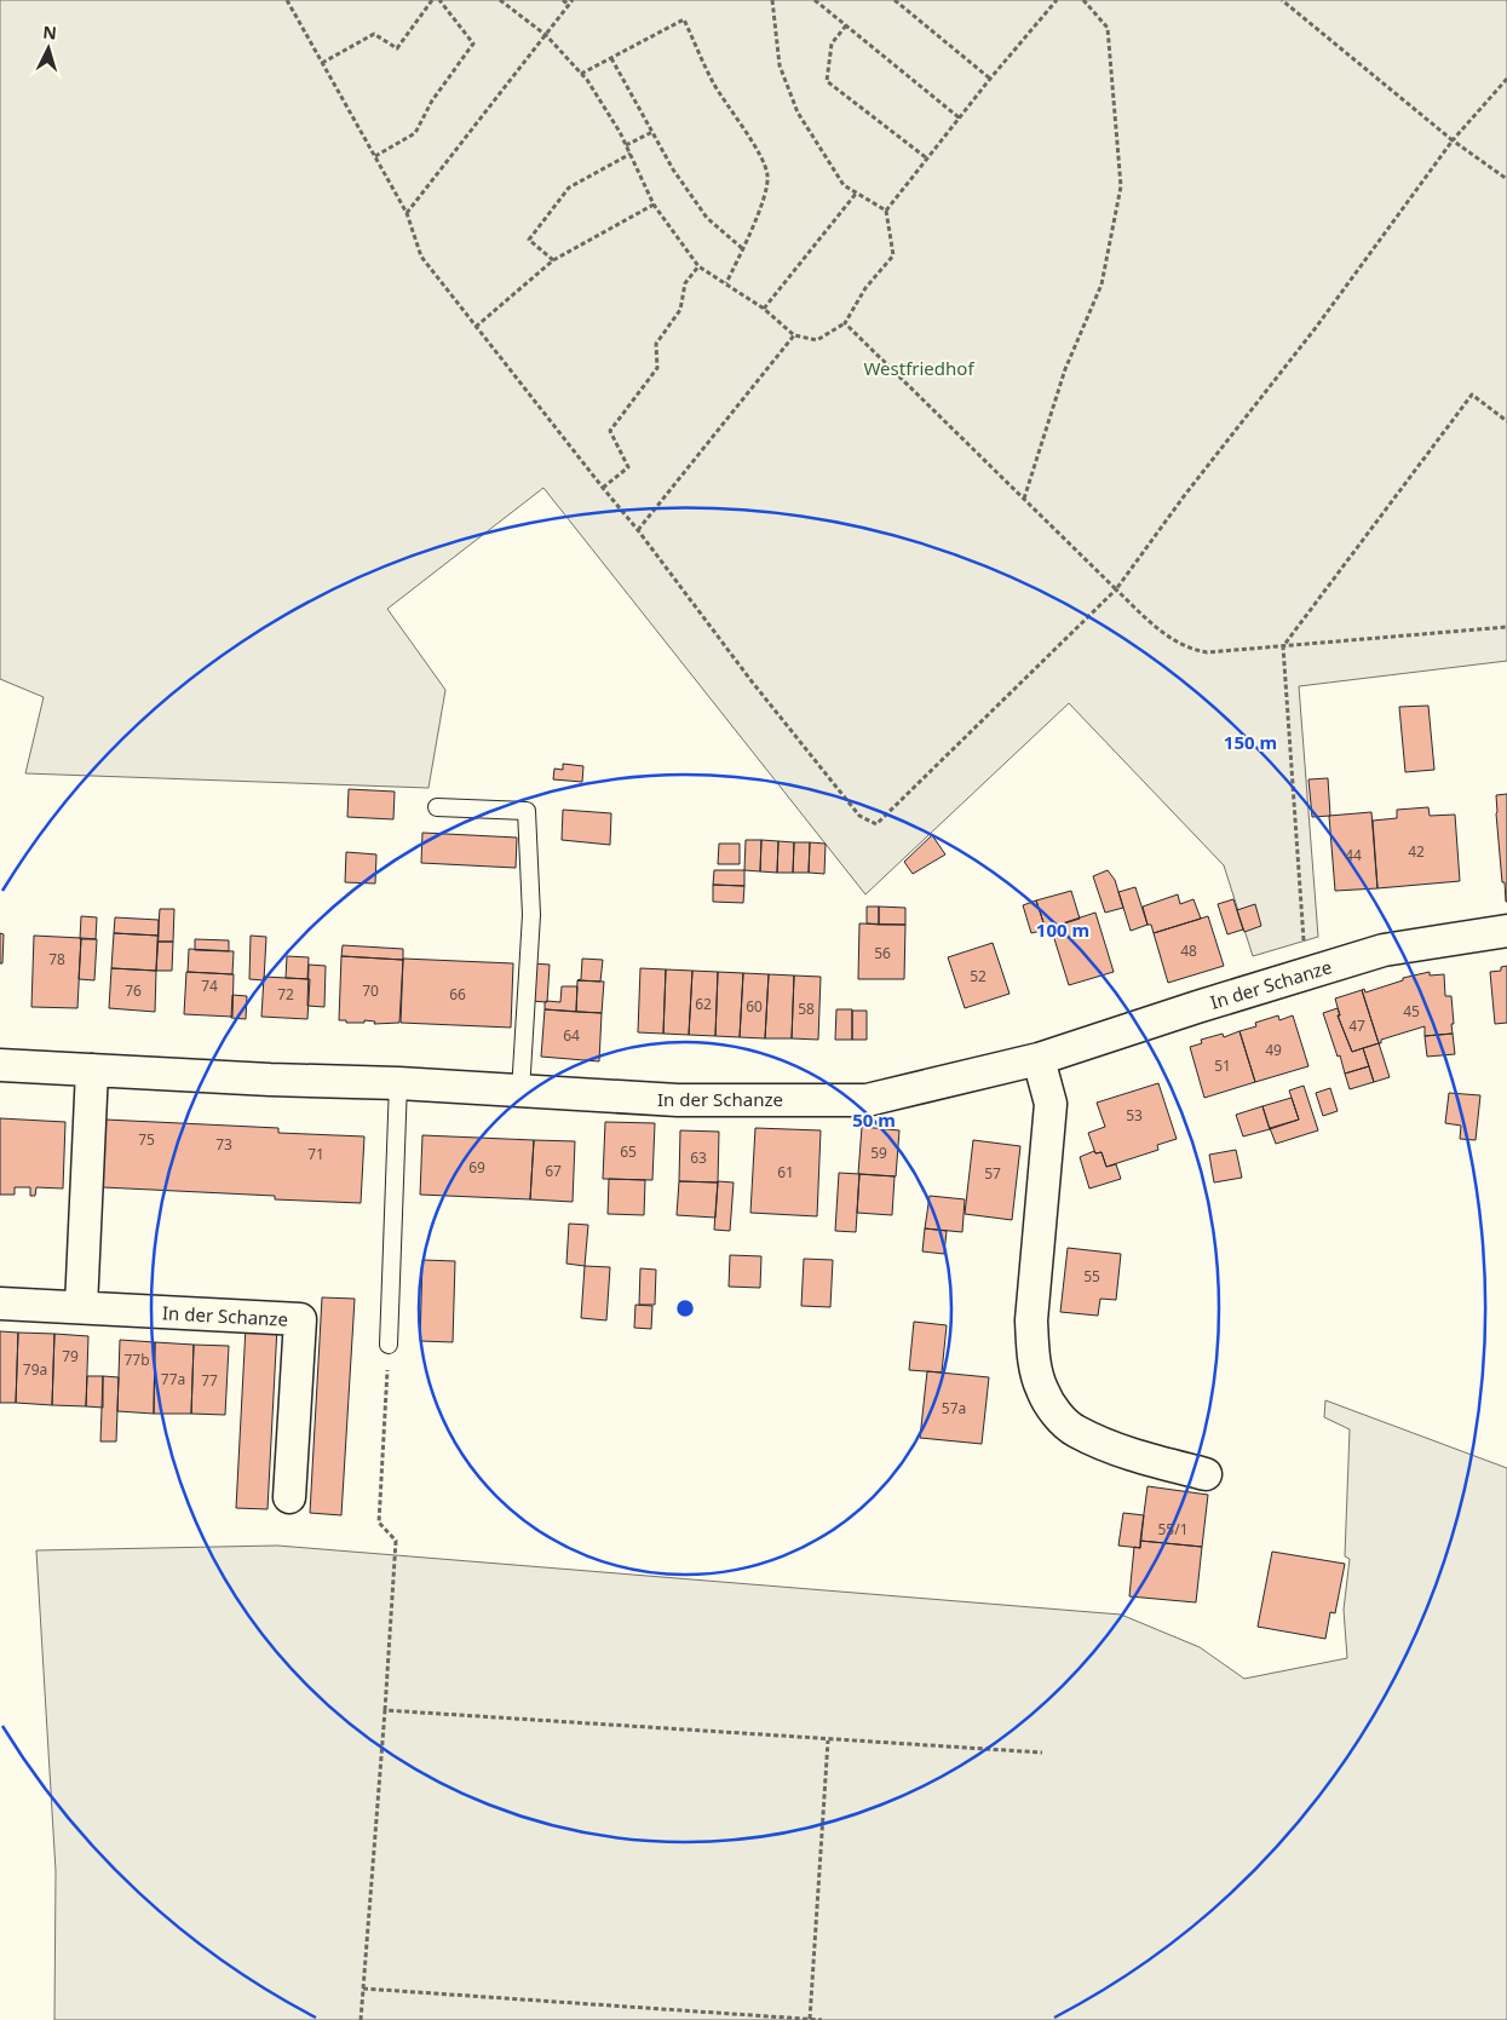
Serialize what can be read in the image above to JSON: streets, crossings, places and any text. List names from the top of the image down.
{
  "streets": {
    "street": ["In der Schanze"]
  },
  "parks": ["Westfriedhof"],
  "house_numbers": [
    "42",
    "44",
    "48",
    "56",
    "78",
    "52",
    "74",
    "76",
    "70",
    "72",
    "66",
    "62",
    "60",
    "58",
    "45",
    "47",
    "64",
    "49",
    "51",
    "53",
    "75",
    "73",
    "65",
    "59",
    "71",
    "63",
    "69",
    "67",
    "61",
    "57",
    "55",
    "79",
    "77b",
    "79a",
    "77a",
    "77",
    "57a",
    "55/1"
  ],
  "north": "top",
  "rings": ["150 m", "100 m", "50 m"]
}
